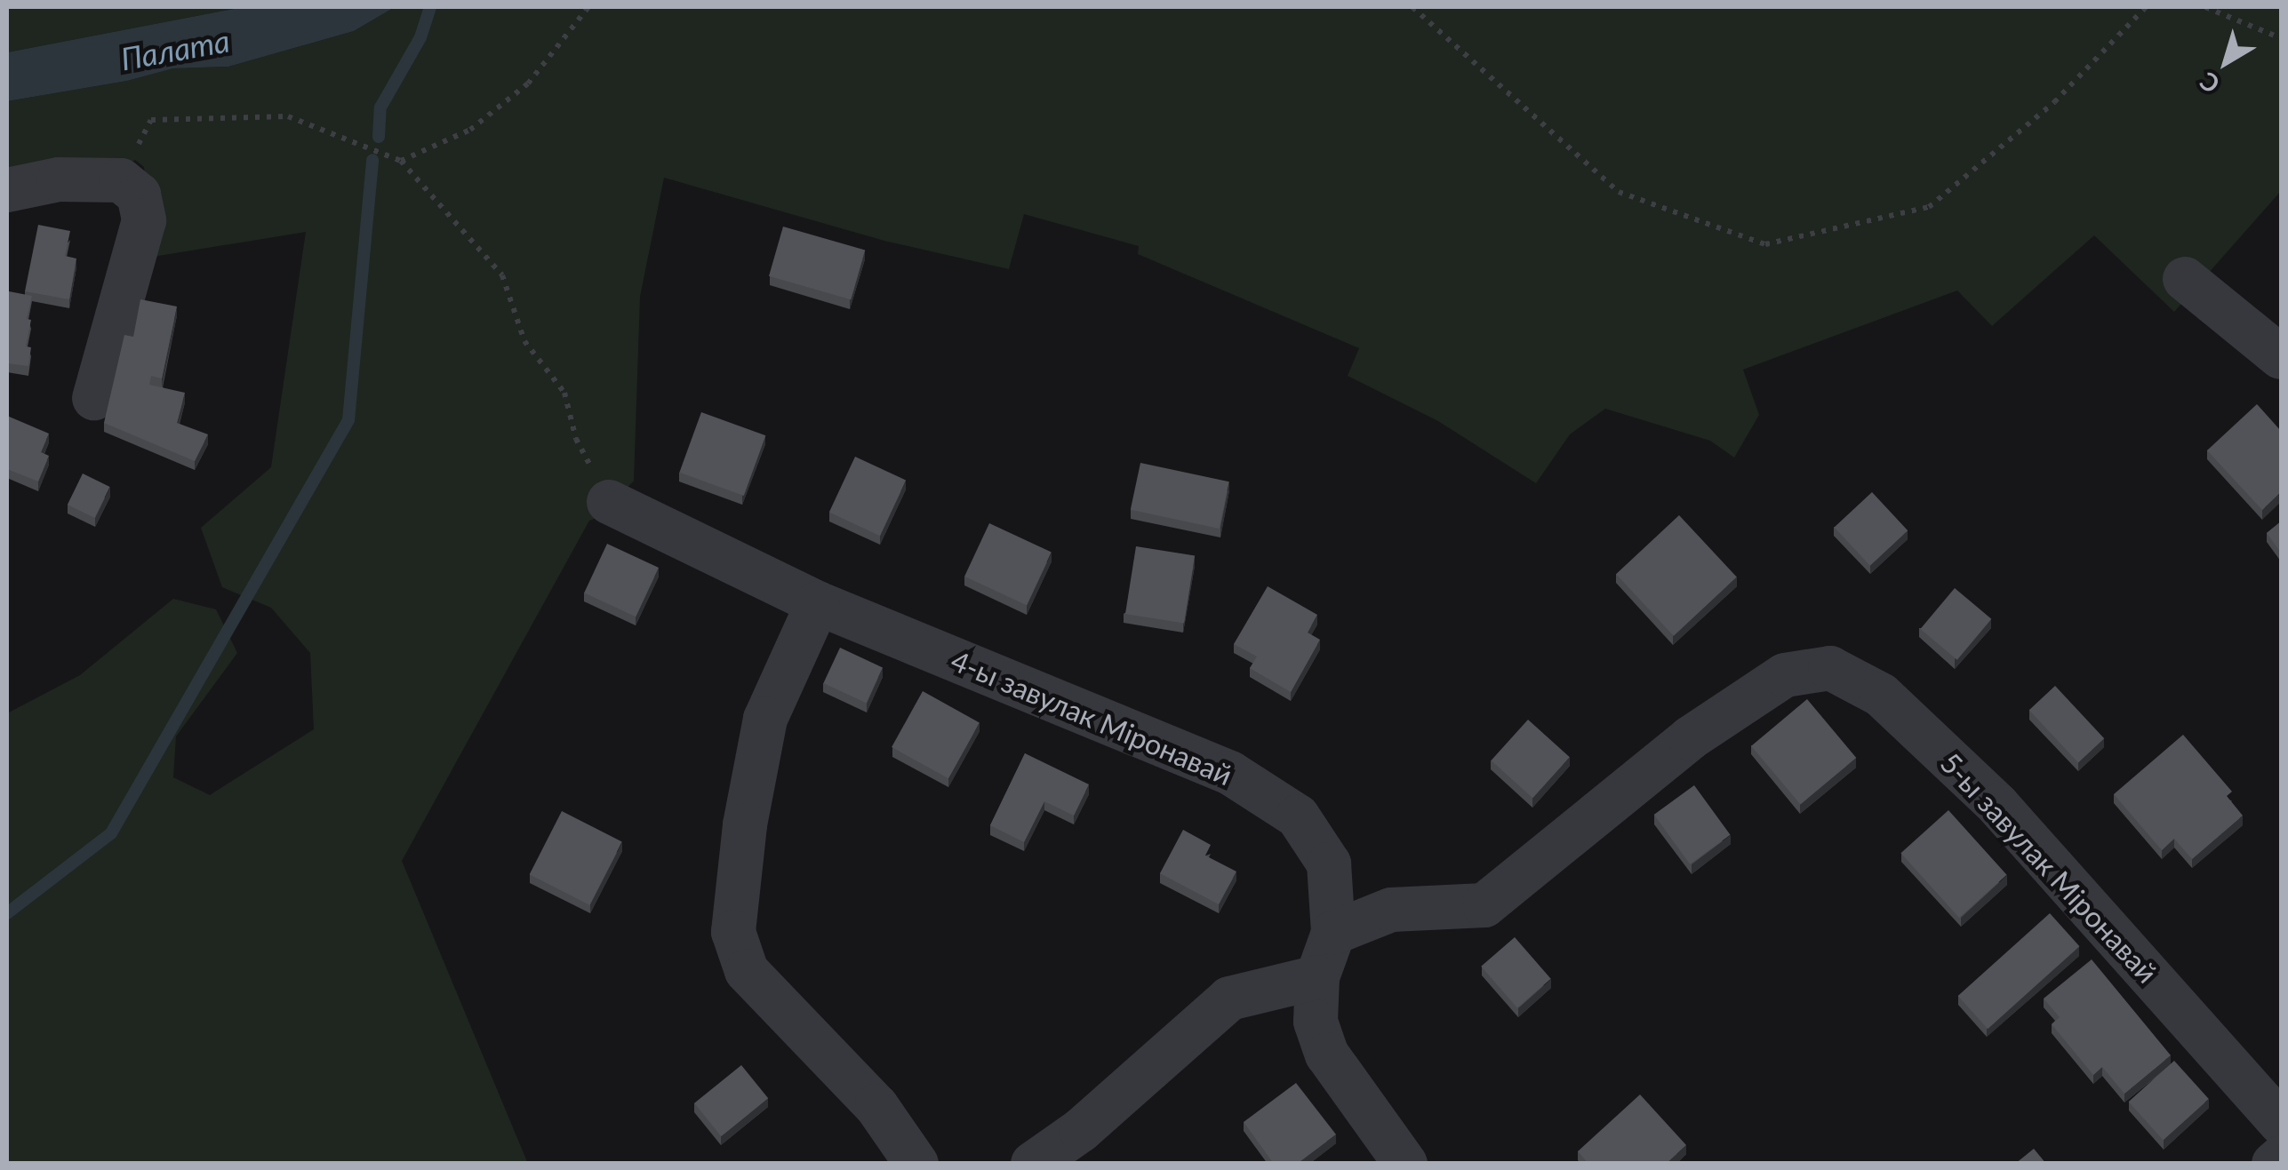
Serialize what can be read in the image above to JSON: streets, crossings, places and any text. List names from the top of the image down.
{
  "streets": {
    "street": ["4-ы завулак Міронавай", "5-ы завулак Міронавай"]
  },
  "crossings": [
    ["4-ы завулак Міронавай", "5-ы завулак Міронавай"]
  ],
  "water": ["Палата"],
  "north": "bottom left"
}
